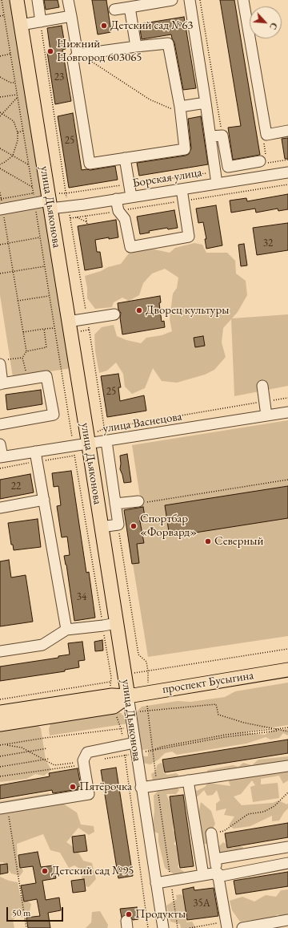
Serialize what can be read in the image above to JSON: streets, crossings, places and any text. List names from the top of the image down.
{
  "streets": {
    "main road": ["улица Дьяконова", "проспект Бусыгина"],
    "street": ["Борская улица", "улица Васнецова"]
  },
  "crossings": [
    ["Борская улица", "улица Дьяконова"],
    ["улица Дьяконова", "улица Васнецова"],
    ["улица Дьяконова", "проспект Бусыгина"]
  ],
  "places": [
    "Детский сад №63",
    "Нижний Новгород 603065",
    "Дворец культуры",
    "Спортбар «Форвард»",
    "Северный",
    "Пятёрочка",
    "Детский сад №95",
    "Продукты"
  ],
  "house_numbers": [
    "23",
    "25",
    "32",
    "25",
    "22",
    "34",
    "35А"
  ],
  "scale_bar": "50 m",
  "north": "bottom right"
}
